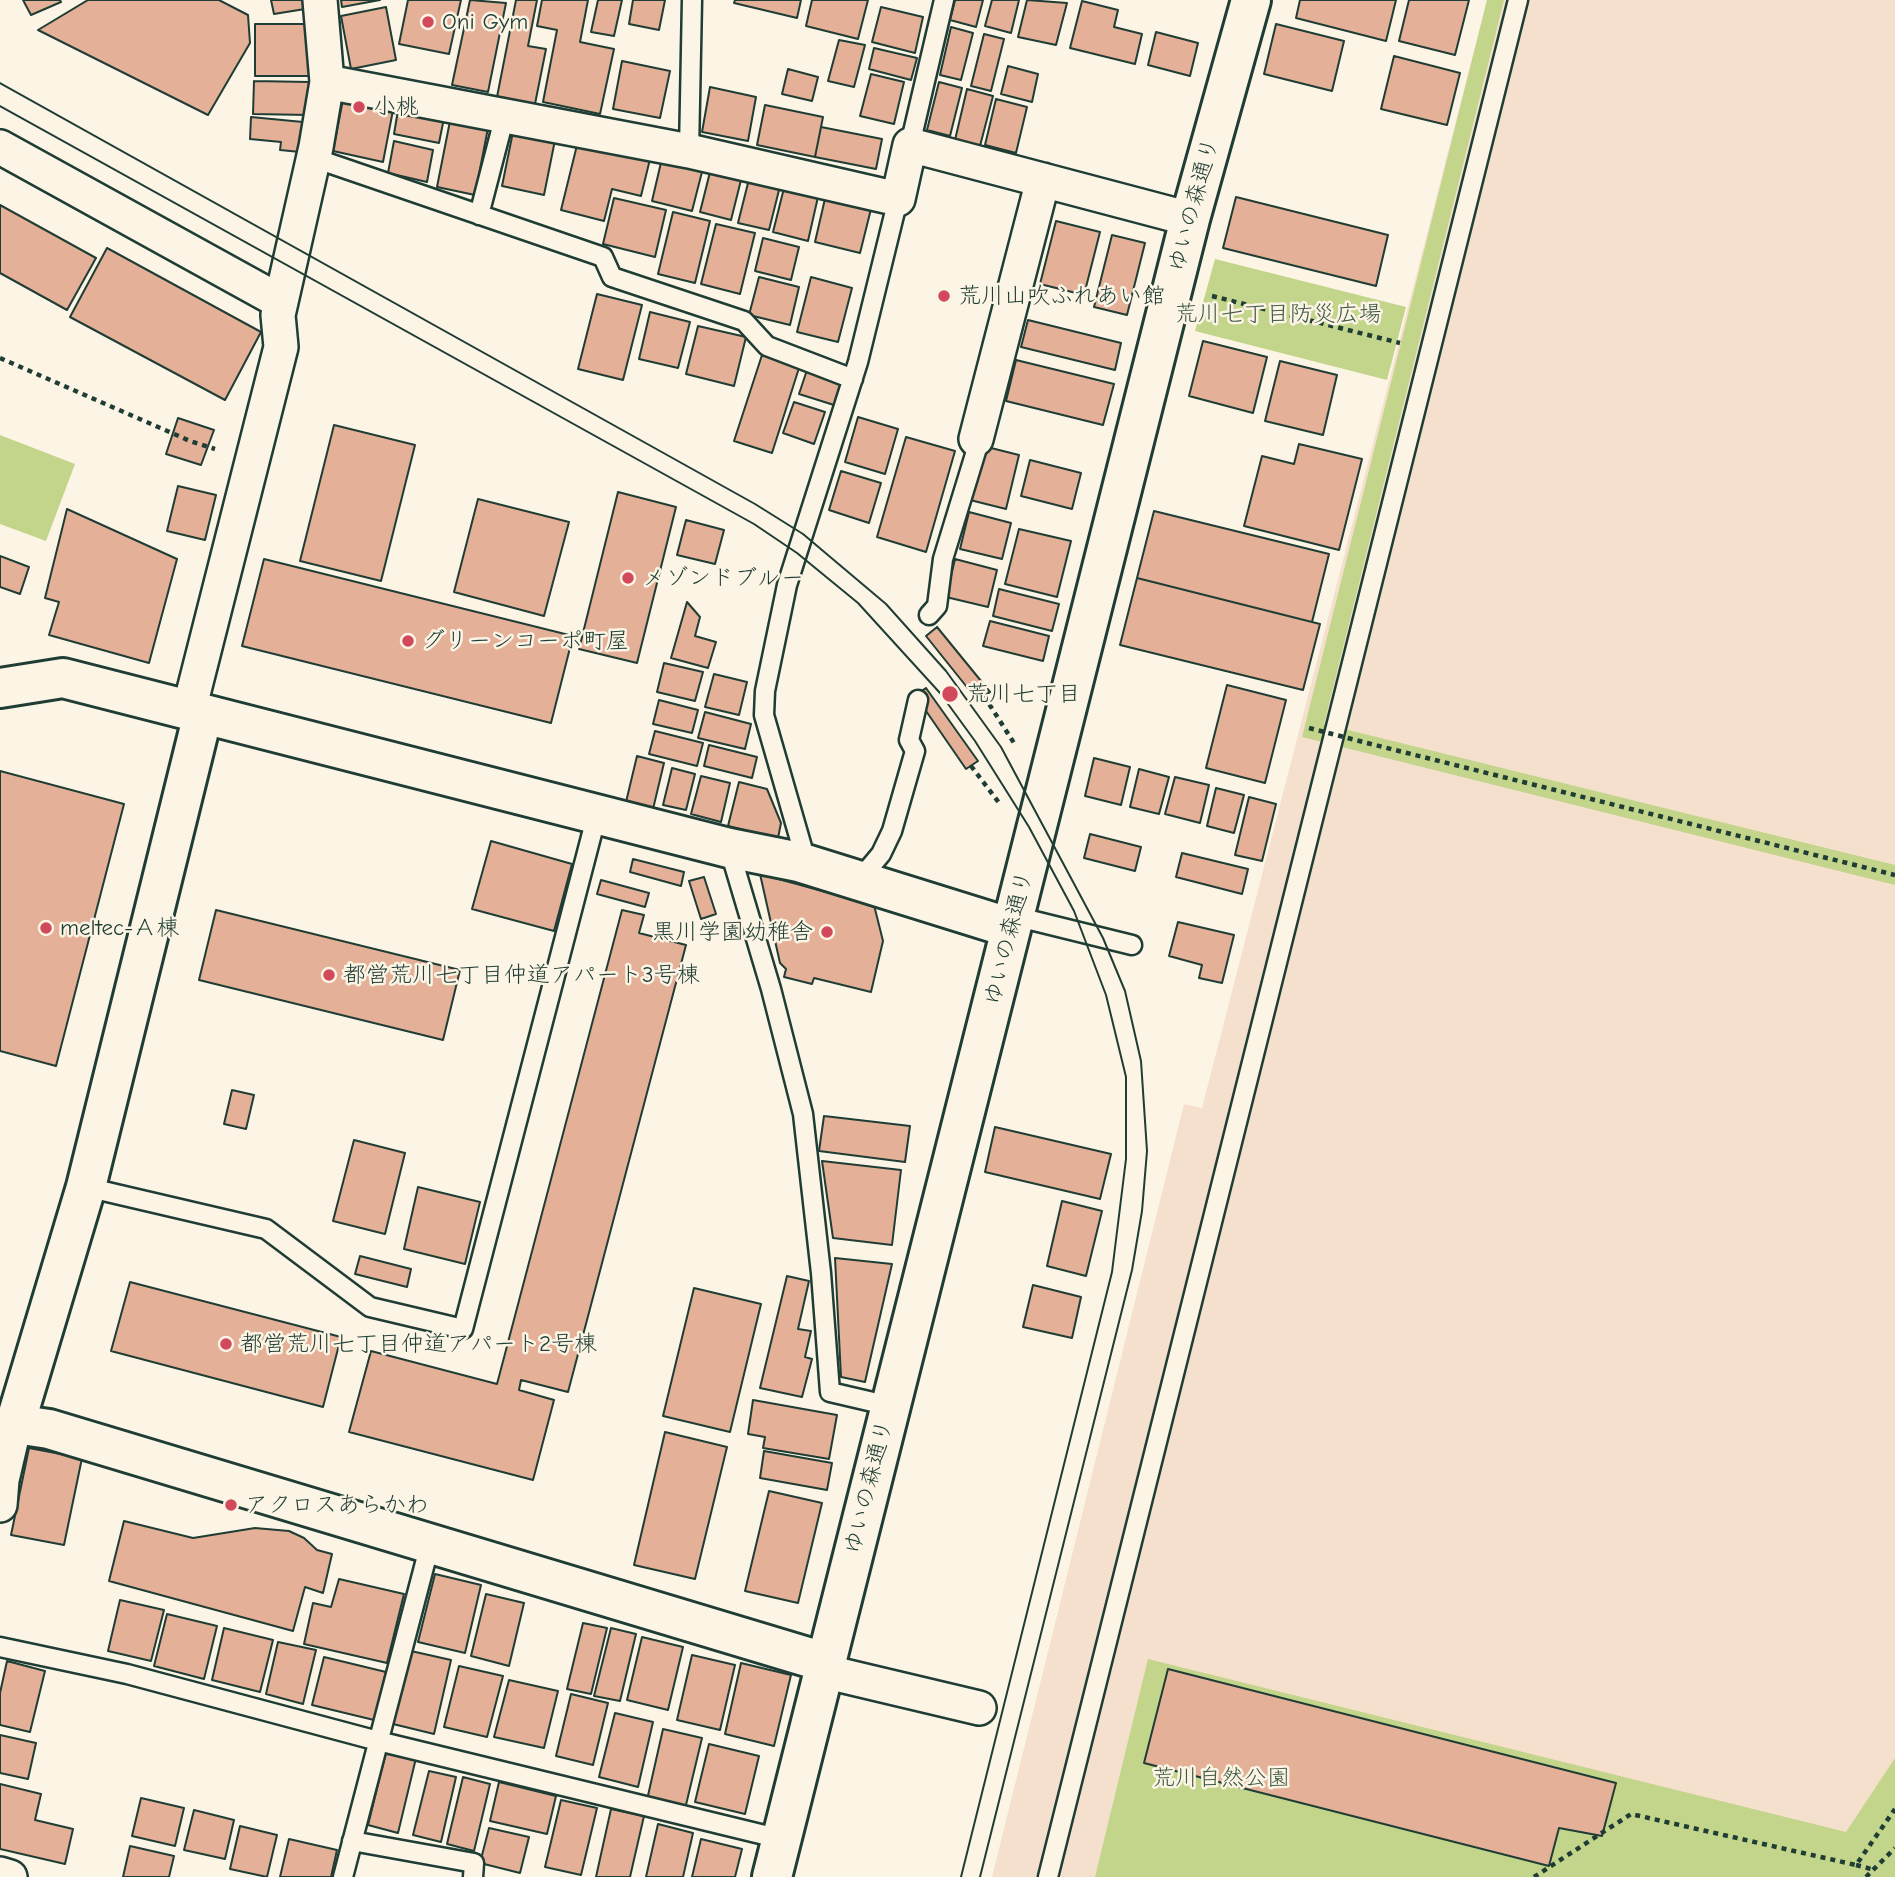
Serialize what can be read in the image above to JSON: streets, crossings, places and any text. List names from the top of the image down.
{
  "streets": {
    "street": ["ゆいの森通り"]
  },
  "parks": ["荒川七丁目防災広場", "荒川自然公園"],
  "places": [
    "Oni Gym",
    "小桃",
    "荒川山吹ふれあい館",
    "メゾンドブルー",
    "グリーンコーポ町屋",
    "荒川七丁目",
    "meltec-Ａ棟",
    "黒川学園幼稚舎",
    "都営荒川七丁目仲道アパート3号棟",
    "都営荒川七丁目仲道アパート2号棟",
    "アクロスあらかわ"
  ]
}
